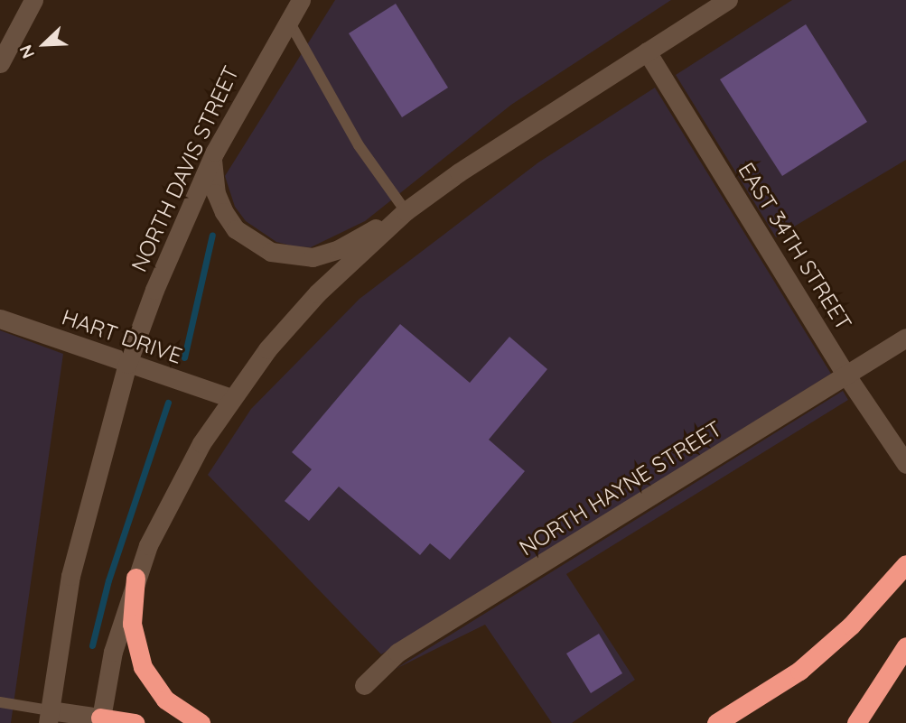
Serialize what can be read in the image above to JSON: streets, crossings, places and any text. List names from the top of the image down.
{
  "streets": {
    "main road": [
      "NORTH DAVIS STREET",
      "EAST 34TH STREET",
      "HART DRIVE",
      "NORTH HAYNE STREET"
    ]
  },
  "crossings": [
    ["NORTH DAVIS STREET", "HART DRIVE"],
    ["EAST 34TH STREET", "NORTH HAYNE STREET"]
  ],
  "north": "bottom left"
}
